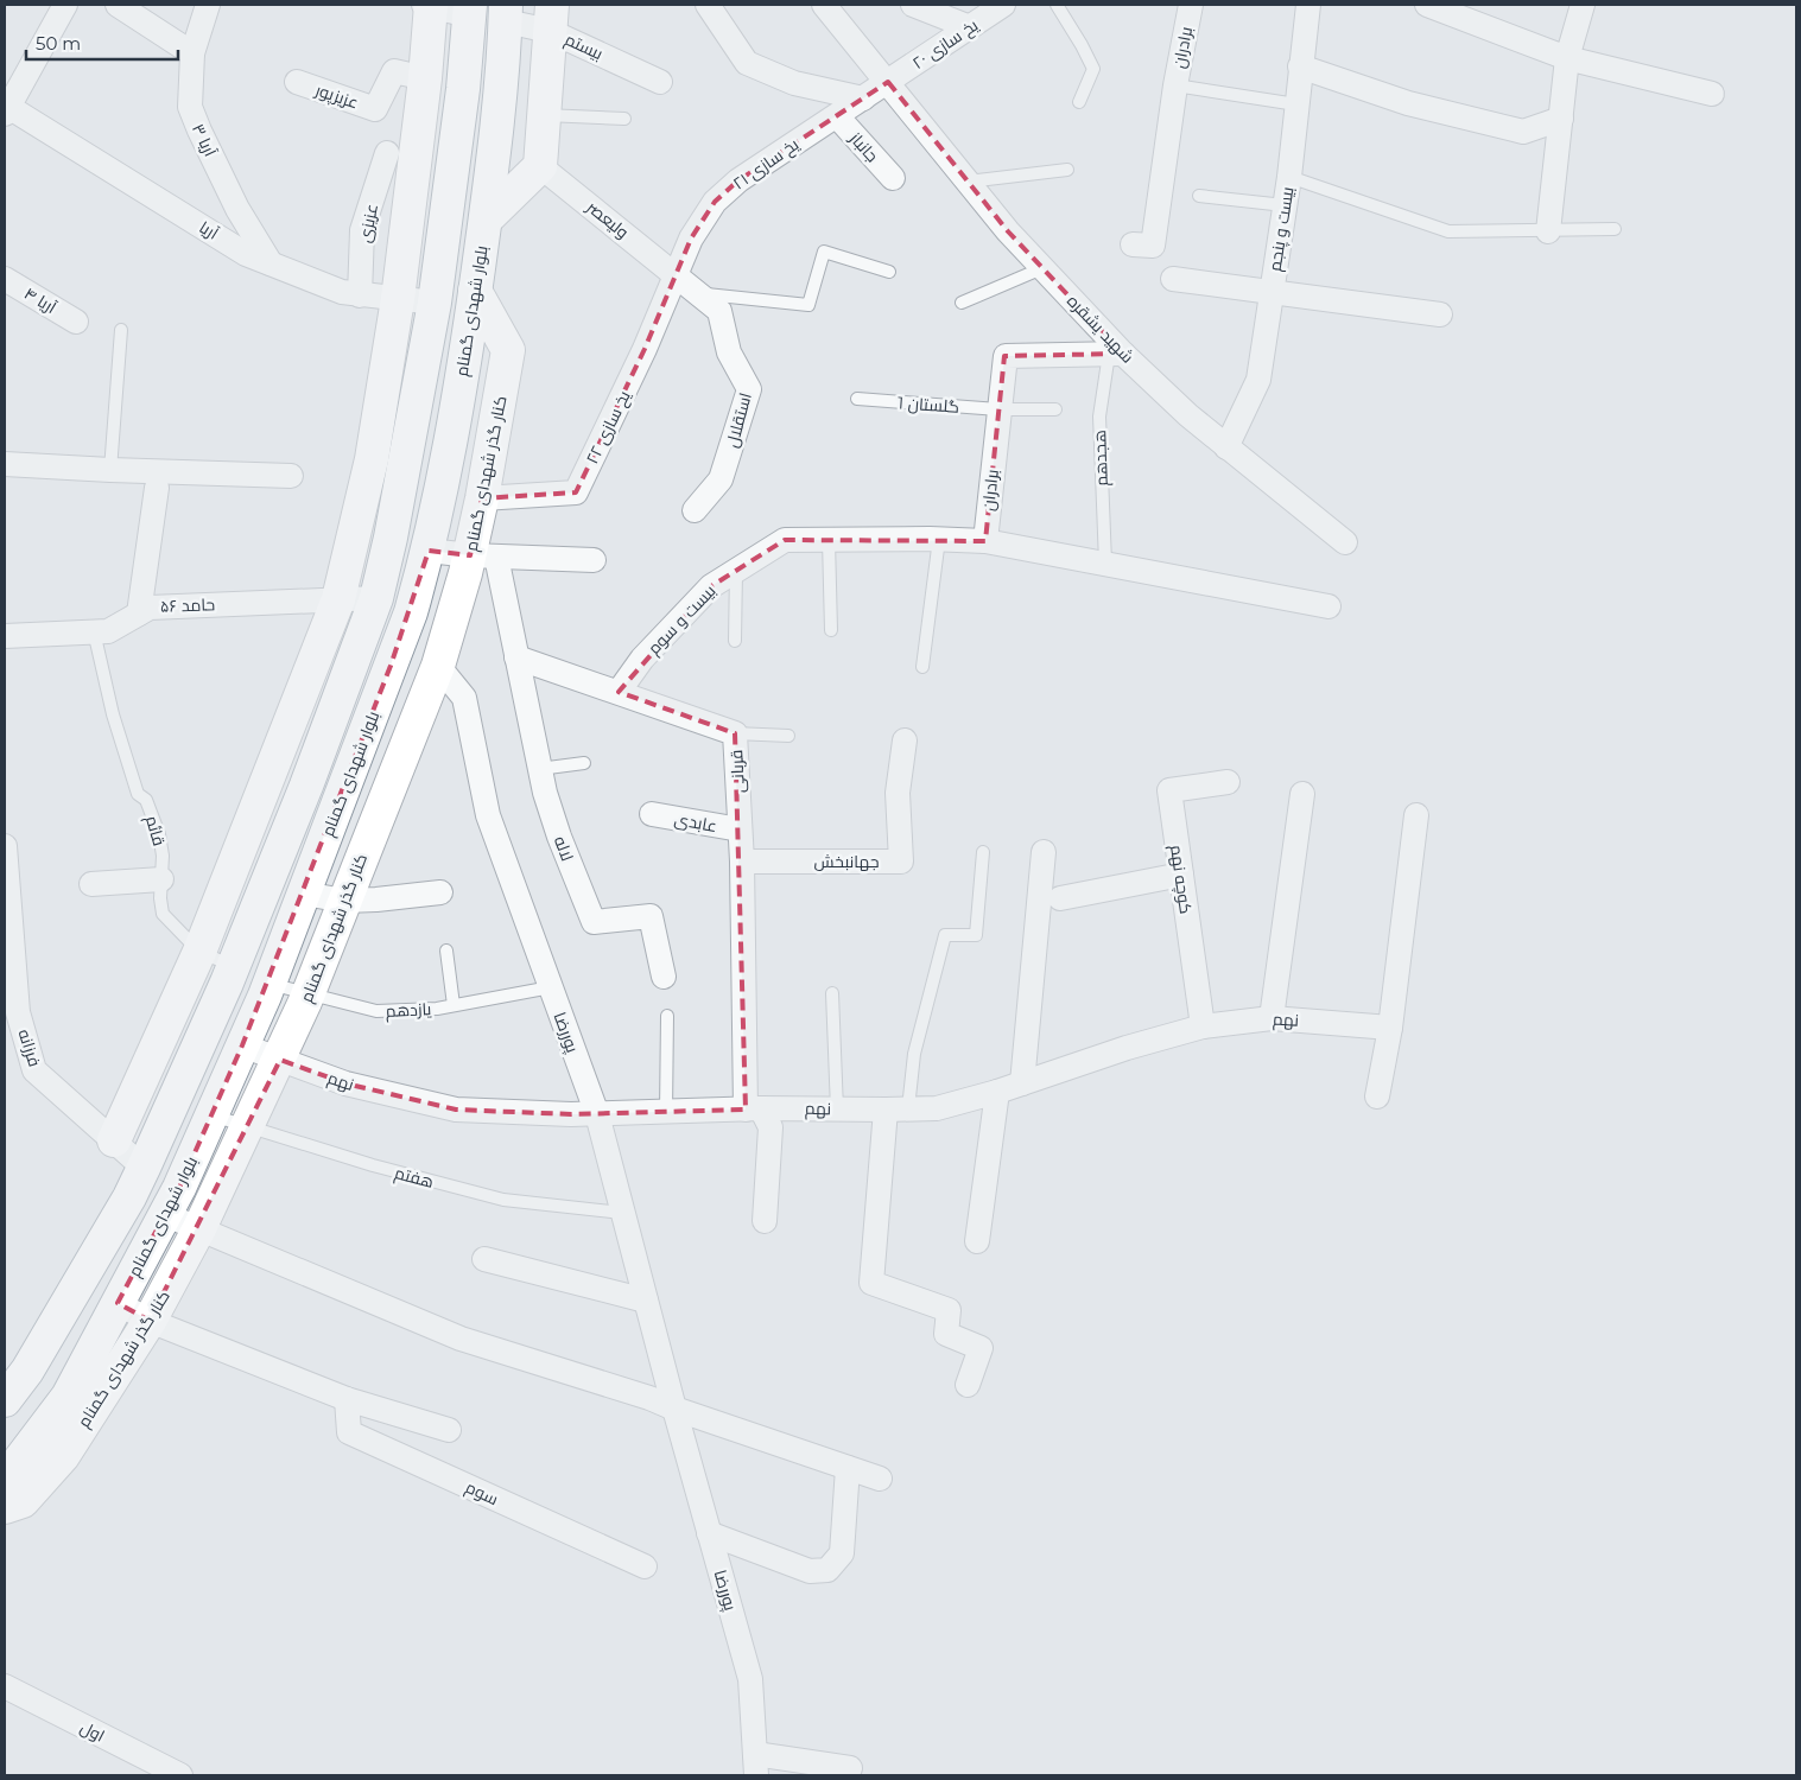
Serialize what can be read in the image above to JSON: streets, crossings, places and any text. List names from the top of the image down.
{
  "streets": {
    "main road": ["بلوار شهدای گمنام", "کنار گذر شهدای گمنام"],
    "street": [
      "یخ سازی ۲۰",
      "بیستم",
      "برادران",
      "عزیزپور",
      "آریا ۳",
      "جانباز",
      "یخ سازی ۲۱",
      "ولیعصر",
      "عزیزی",
      "بیست و پنجم",
      "آریا",
      "آریا ۴",
      "شهید یشقره",
      "استقلال",
      "یخ سازی ۲۲",
      "حامد ۵۶",
      "بیست و سوم",
      "قربانی",
      "عابدی",
      "لاله",
      "جهانبخش",
      "کوچه نهم",
      "نهم",
      "پوررضا",
      "فرزانه",
      "سوم",
      "اول"
    ],
    "lane": [
      "گلستان 1",
      "هجدهم",
      "قائم",
      "یازدهم",
      "هفتم"
    ]
  },
  "crossings": [
    ["یخ سازی ۲۰", "یخ سازی ۲۱"],
    ["یخ سازی ۲۰", "شهید یشقره"],
    ["بیستم", "بلوار شهدای گمنام"],
    ["برادران", "شهید یشقره"],
    ["برادران", "گلستان 1"],
    ["برادران", "هجدهم"],
    ["آریا ۳", "آریا"],
    ["جانباز", "یخ سازی ۲۱"],
    ["یخ سازی ۲۱", "ولیعصر"],
    ["یخ سازی ۲۱", "شهید یشقره"],
    ["یخ سازی ۲۱", "استقلال"],
    ["یخ سازی ۲۱", "یخ سازی ۲۲"],
    ["ولیعصر", "استقلال"],
    ["ولیعصر", "یخ سازی ۲۲"],
    ["عزیزی", "آریا"],
    ["بیست و پنجم", "شهید یشقره"],
    ["بلوار شهدای گمنام", "کنار گذر شهدای گمنام"],
    ["بلوار شهدای گمنام", "یازدهم"],
    ["بلوار شهدای گمنام", "نهم"],
    ["بلوار شهدای گمنام", "هفتم"],
    ["شهید یشقره", "هجدهم"],
    ["استقلال", "یخ سازی ۲۲"],
    ["یخ سازی ۲۲", "کنار گذر شهدای گمنام"],
    ["کنار گذر شهدای گمنام", "یازدهم"],
    ["کنار گذر شهدای گمنام", "نهم"],
    ["کنار گذر شهدای گمنام", "پوررضا"],
    ["کنار گذر شهدای گمنام", "هفتم"],
    ["حامد ۵۶", "قائم"],
    ["بیست و سوم", "قربانی"],
    ["قربانی", "عابدی"],
    ["قربانی", "لاله"],
    ["قربانی", "جهانبخش"],
    ["قربانی", "نهم"],
    ["کوچه نهم", "نهم"],
    ["یازدهم", "پوررضا"],
    ["نهم", "پوررضا"],
    ["پوررضا", "هفتم"]
  ],
  "scale_bar": "50 m"
}
